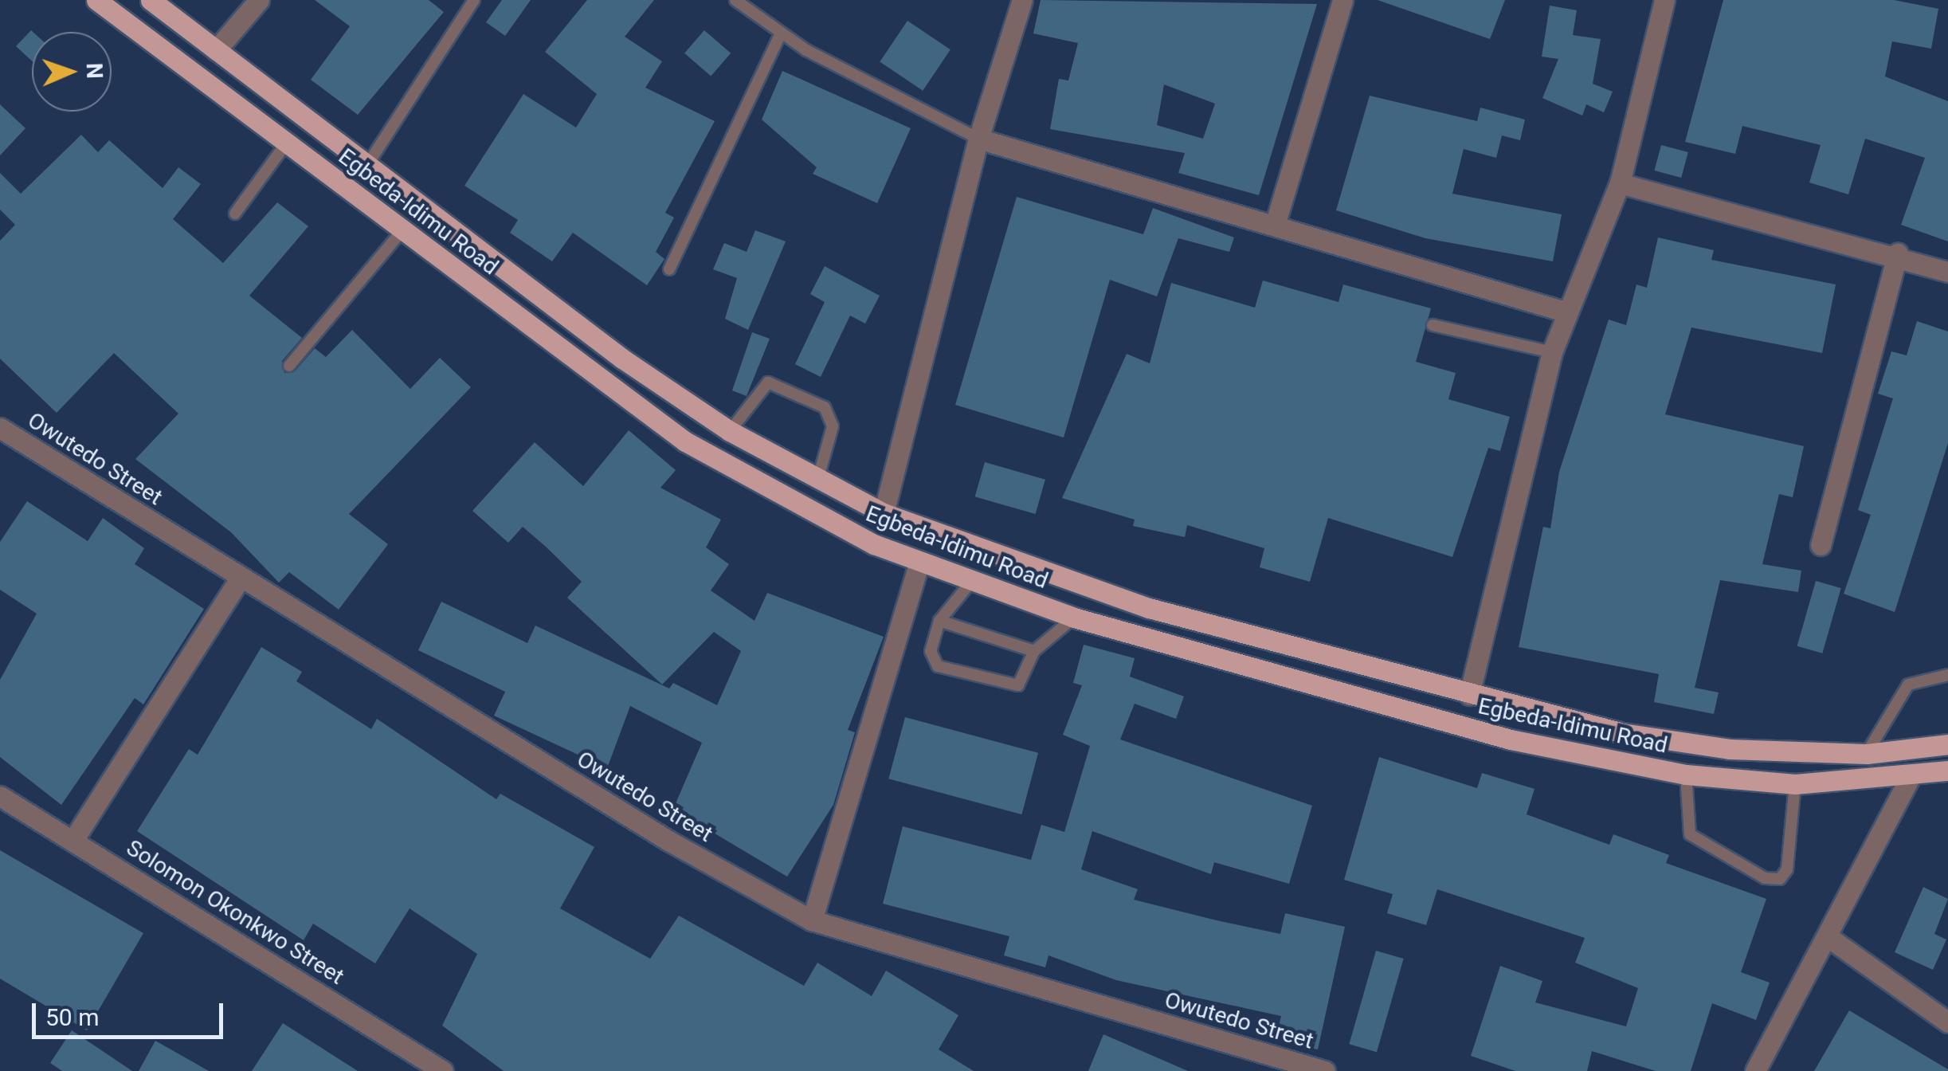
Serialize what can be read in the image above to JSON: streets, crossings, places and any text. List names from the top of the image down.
{
  "streets": {
    "main road": ["Egbeda-Idimu Road"],
    "street": ["Owutedo Street", "Solomon Okonkwo Street"]
  },
  "scale_bar": "50 m",
  "north": "right"
}
